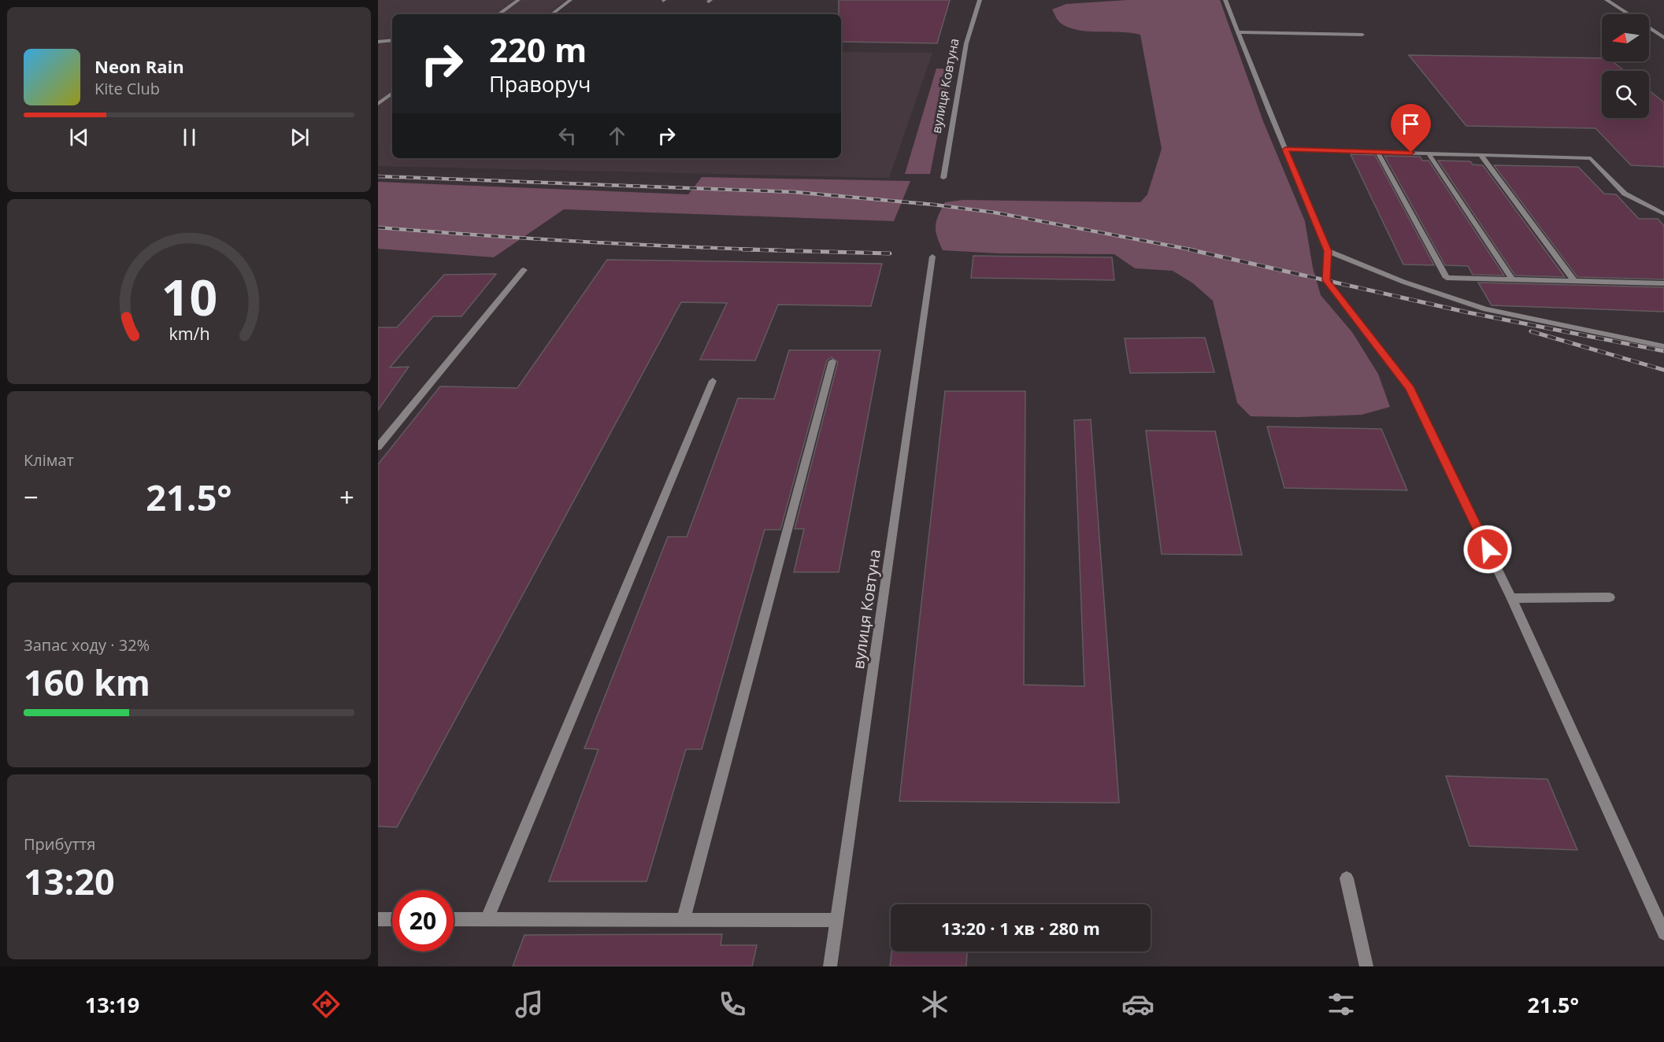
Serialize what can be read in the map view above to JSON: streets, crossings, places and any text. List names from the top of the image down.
{
  "streets": {
    "street": ["вулиця Ковтуна"]
  },
  "north": "left",
  "page": {
    "turn": ["220 m", "Праворуч"],
    "song": ["Neon Rain", "Kite Club"],
    "tile": [
      "Клімат",
      ["Запас ходу · 32%", "160 km"],
      ["Прибуття", "13:20"]
    ],
    "heat": ["−", "21.5°", "+"],
    "limit": "20",
    "trip": "13:20 · 1 хв · 280 m",
    "tabs": ["13:19", "21.5°"],
    "gauge": ["10", "km/h"]
  }
}
